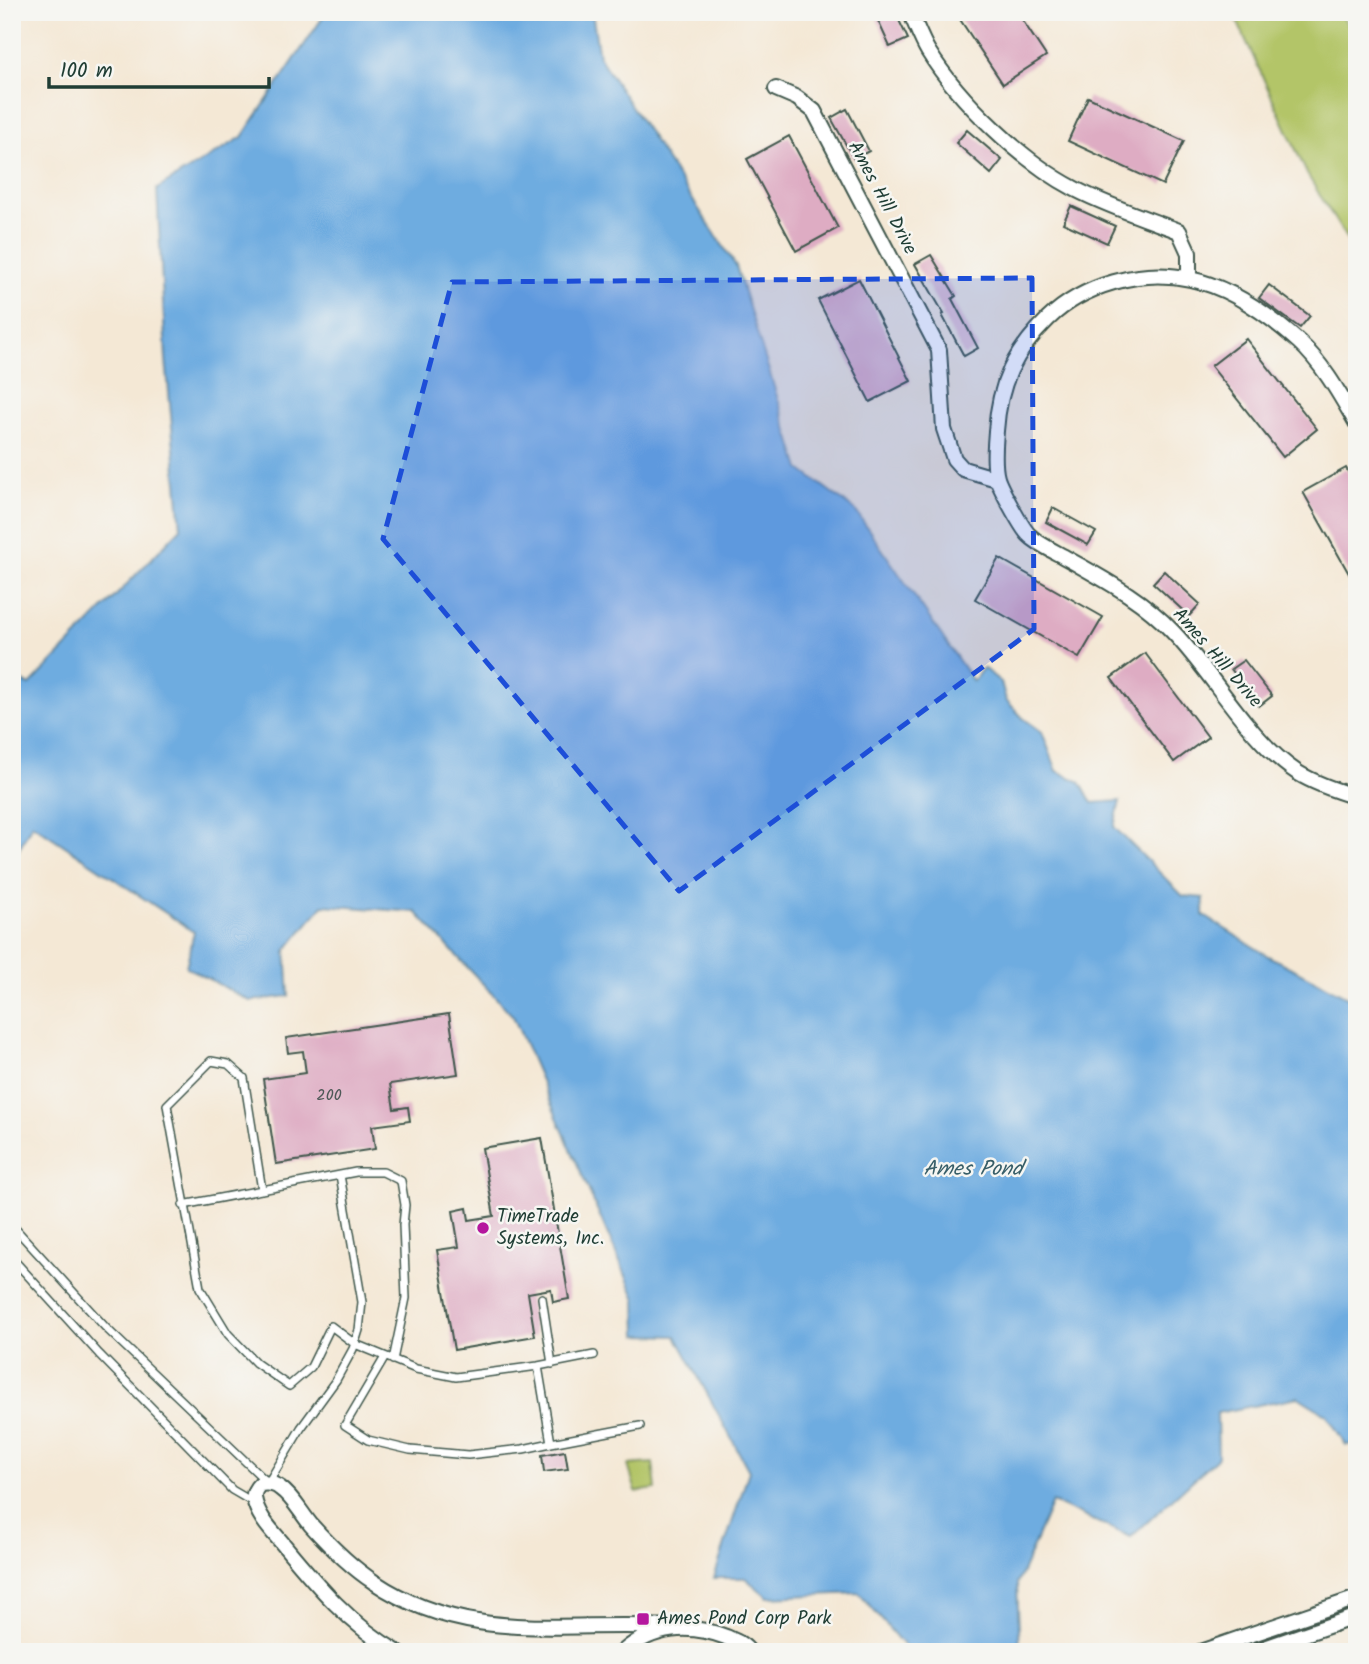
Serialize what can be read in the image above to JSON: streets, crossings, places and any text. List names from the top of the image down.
{
  "streets": {
    "street": ["Ames Hill Drive"]
  },
  "water": ["Ames Pond"],
  "places": {
    "other": ["TimeTrade Systems, Inc."],
    "transit": ["Ames Pond Corp Park"]
  },
  "house_numbers": ["200"],
  "scale_bar": "100 m"
}
